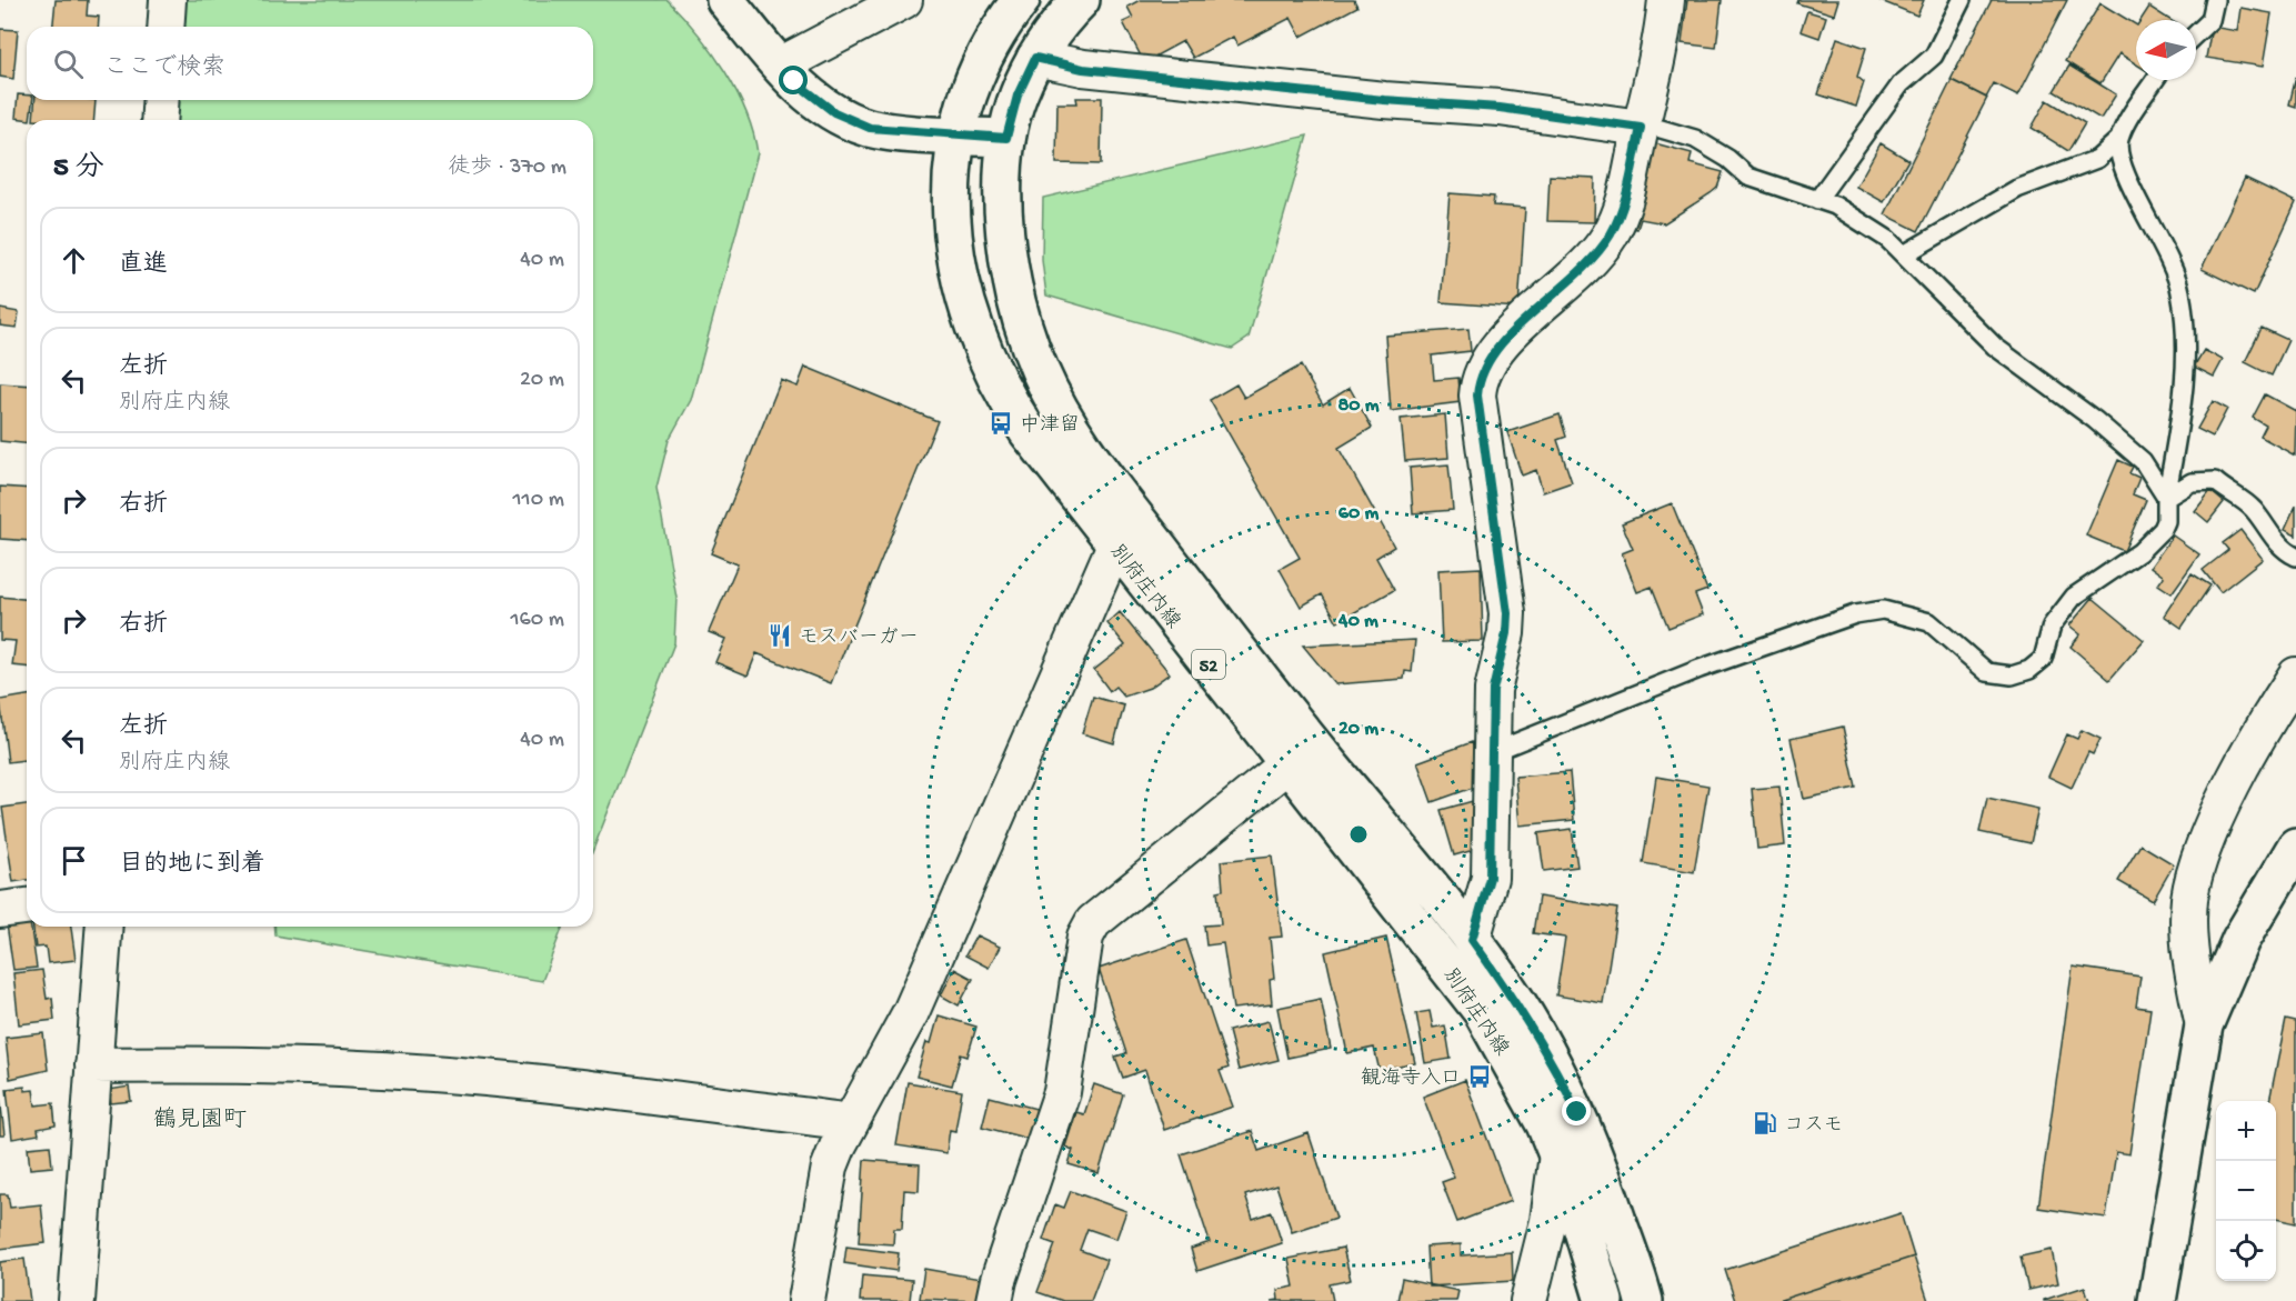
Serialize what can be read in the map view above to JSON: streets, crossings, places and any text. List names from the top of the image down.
{
  "streets": {
    "main road": ["別府庄内線", "52"]
  },
  "districts": ["鶴見園町"],
  "places": {
    "bus stop": ["中津留", "観海寺入口"],
    "restaurant": ["モスバーガー"],
    "fuel station": ["コスモ"]
  },
  "north": "left",
  "page": {
    "search": "ここで検索",
    "heading": ["5 分", "徒歩 · 370 m"],
    "list": [
      ["直進", "40 m"],
      ["左折", "別府庄内線", "20 m"],
      ["右折", "110 m"],
      ["右折", "160 m"],
      ["左折", "別府庄内線", "40 m"],
      "目的地に到着"
    ],
    "map_buttons": ["+", "−"]
  },
  "rings": [
    "80 m",
    "60 m",
    "40 m",
    "20 m"
  ]
}
